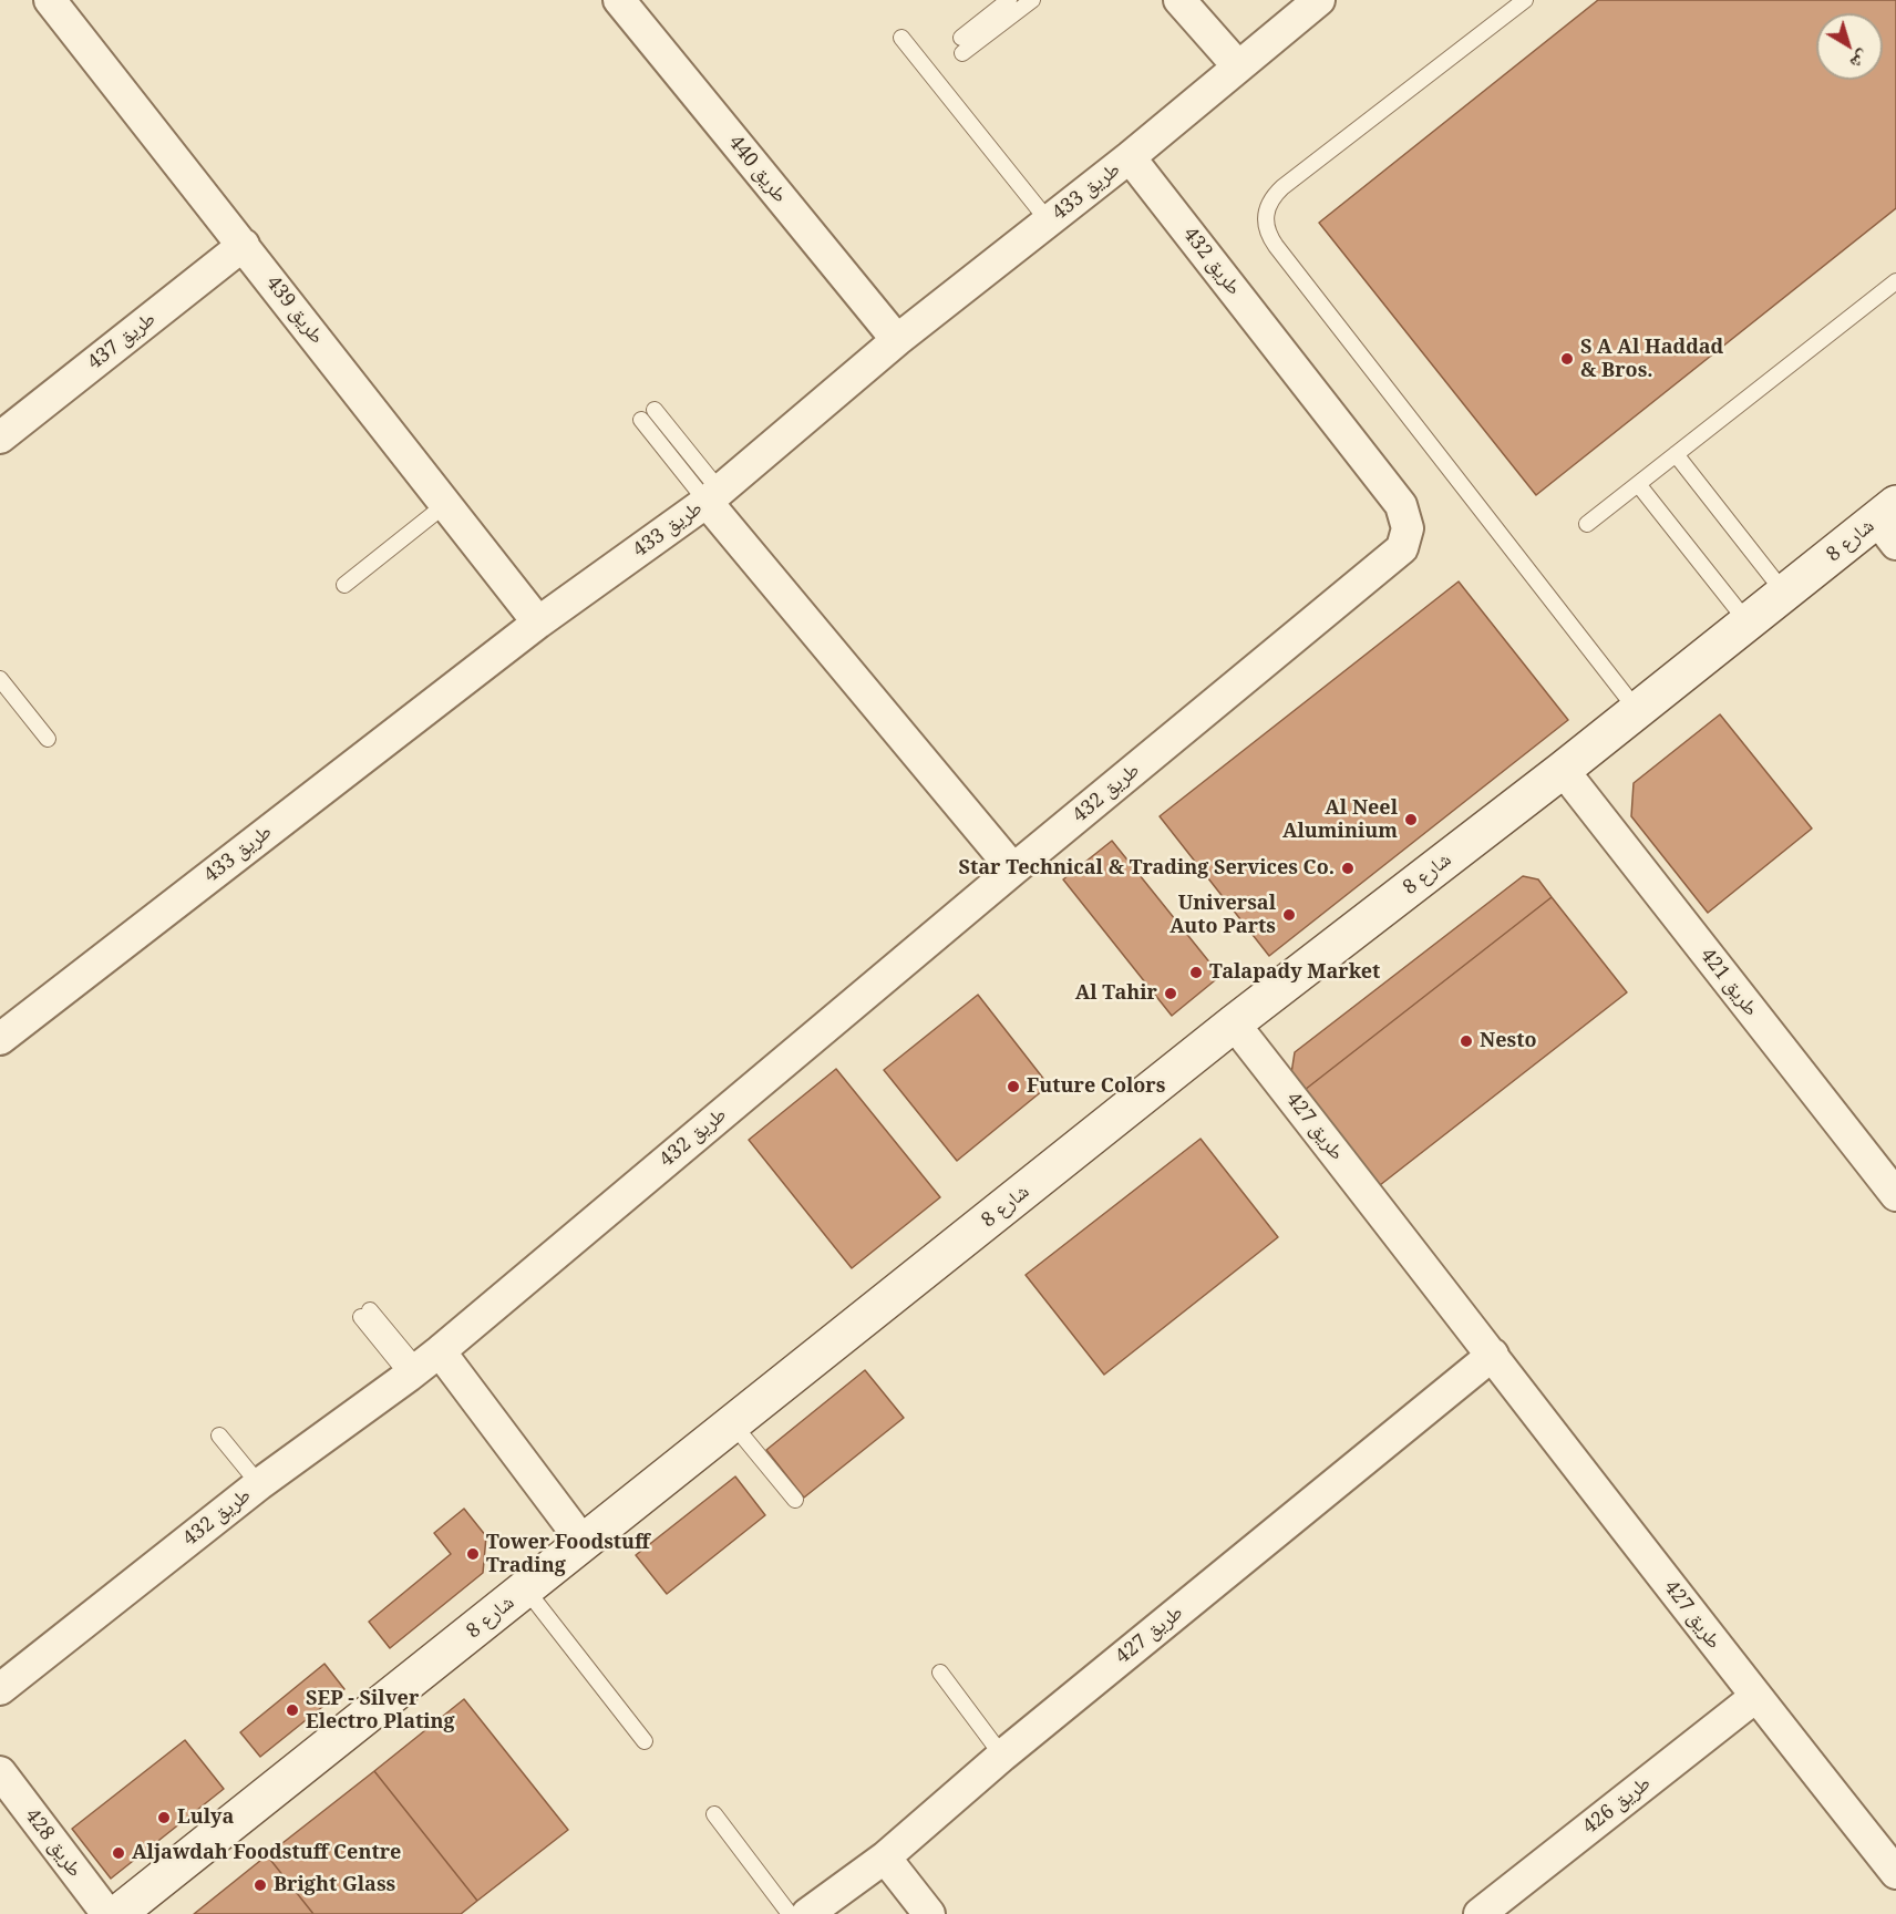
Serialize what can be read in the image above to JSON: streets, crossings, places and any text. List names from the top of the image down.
{
  "streets": {
    "street": [
      "طريق 440",
      "طريق 433",
      "طريق 432",
      "طريق 439",
      "طريق 437",
      "شارع 8",
      "طريق 421",
      "طريق 427",
      "طريق 426",
      "طريق 428"
    ]
  },
  "crossings": [
    ["طريق 440", "طريق 433"],
    ["طريق 433", "طريق 432"],
    ["طريق 433", "طريق 439"],
    ["طريق 439", "طريق 437"],
    ["شارع 8", "طريق 421"],
    ["شارع 8", "طريق 427"],
    ["طريق 427", "طريق 426"]
  ],
  "places": [
    "S A Al Haddad & Bros.",
    "Al Neel Aluminium",
    "Star Technical & Trading Services Co.",
    "Universal Auto Parts",
    "Talapady Market",
    "Al Tahir",
    "Nesto",
    "Future Colors",
    "Tower Foodstuff Trading",
    "SEP - Silver Electro Plating",
    "Lulya",
    "Aljawdah Foodstuff Centre",
    "Bright Glass"
  ],
  "north": "bottom right"
}
